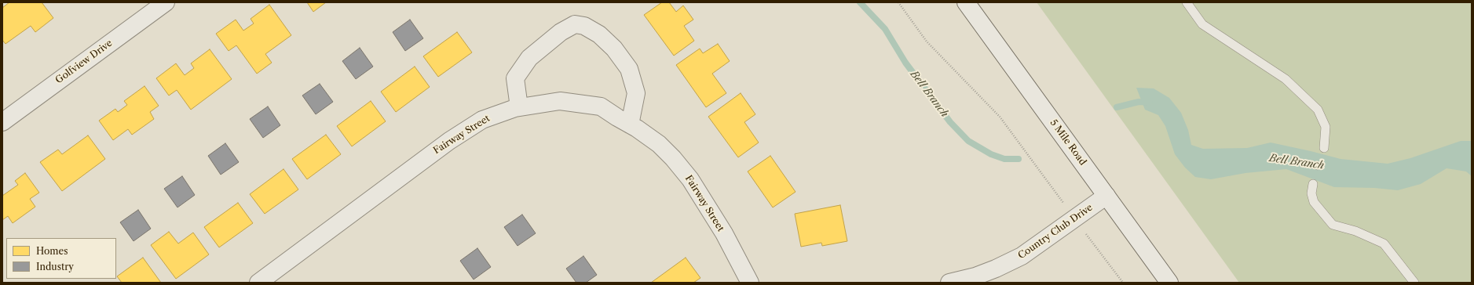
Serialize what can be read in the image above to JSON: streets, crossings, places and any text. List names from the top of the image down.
{
  "streets": {
    "street": [
      "Golfview Drive",
      "Fairway Street",
      "5 Mile Road",
      "Country Club Drive"
    ]
  },
  "crossings": [
    ["5 Mile Road", "Country Club Drive"]
  ],
  "water": ["Bell Branch"],
  "legend": ["Homes", "Industry"]
}
